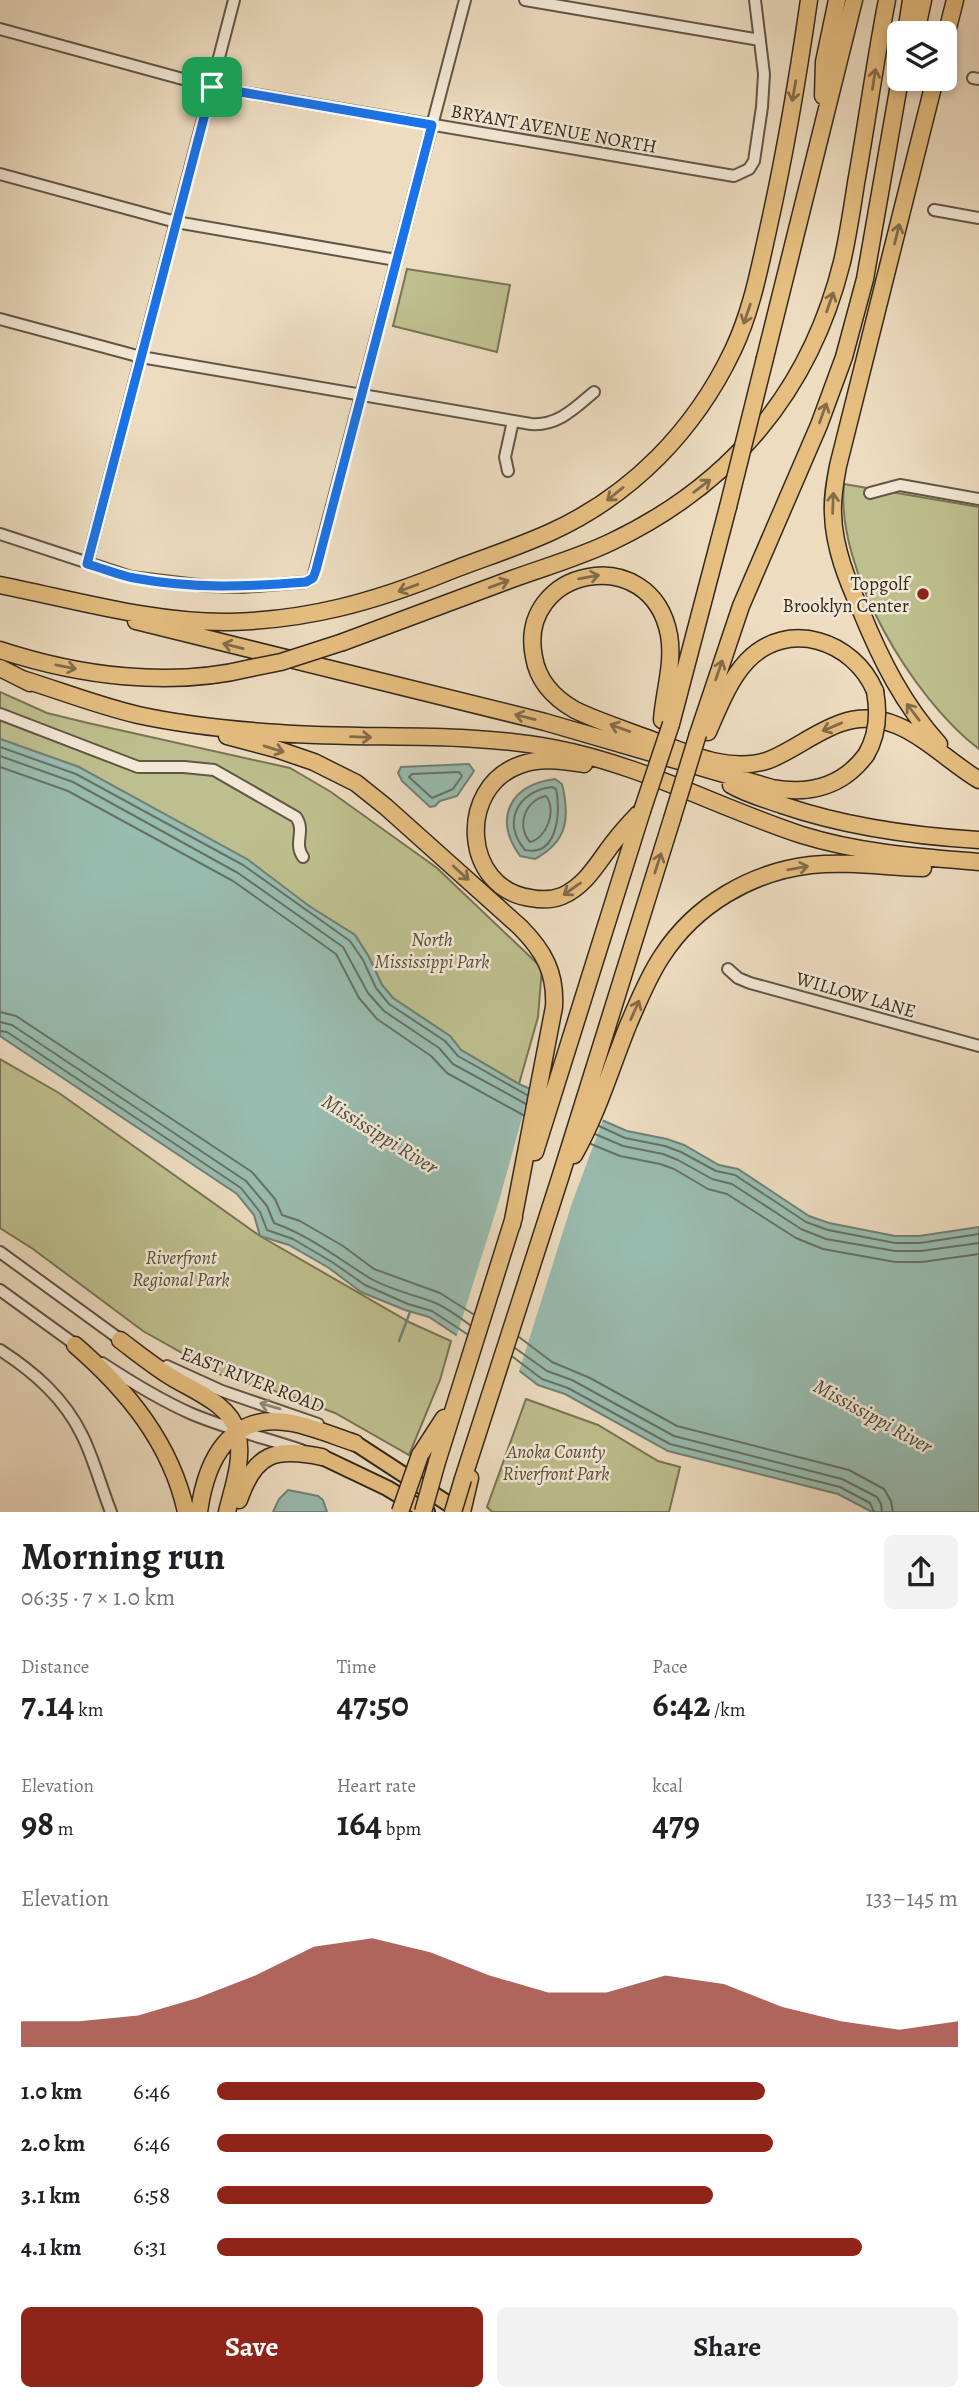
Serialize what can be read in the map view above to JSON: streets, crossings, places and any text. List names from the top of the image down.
{
  "streets": {
    "main road": ["EAST RIVER ROAD"],
    "street": ["BRYANT AVENUE NORTH", "WILLOW LANE"]
  },
  "water": ["Mississippi River"],
  "parks": ["North Mississippi Park", "Riverfront Regional Park", "Anoka County Riverfront Park"],
  "places": ["Topgolf Brooklyn Center"],
  "page": {
    "heading": ["Morning run", "06:35 · 7 × 1.0 km"],
    "stats": [
      ["Distance", "7.14 km"],
      ["Time", "47:50"],
      ["Pace", "6:42 /km"],
      ["Elevation", "98 m"],
      ["Heart rate", "164 bpm"],
      ["kcal", "479"]
    ],
    "chart": ["Elevation", "133–145 m"],
    "list": [
      {
        "name": "1.0 km",
        "note": "6:46"
      },
      {
        "name": "2.0 km",
        "note": "6:46"
      },
      {
        "name": "3.1 km",
        "note": "6:58"
      },
      {
        "name": "4.1 km",
        "note": "6:31"
      }
    ],
    "buttons": ["Save", "Share"]
  }
}
